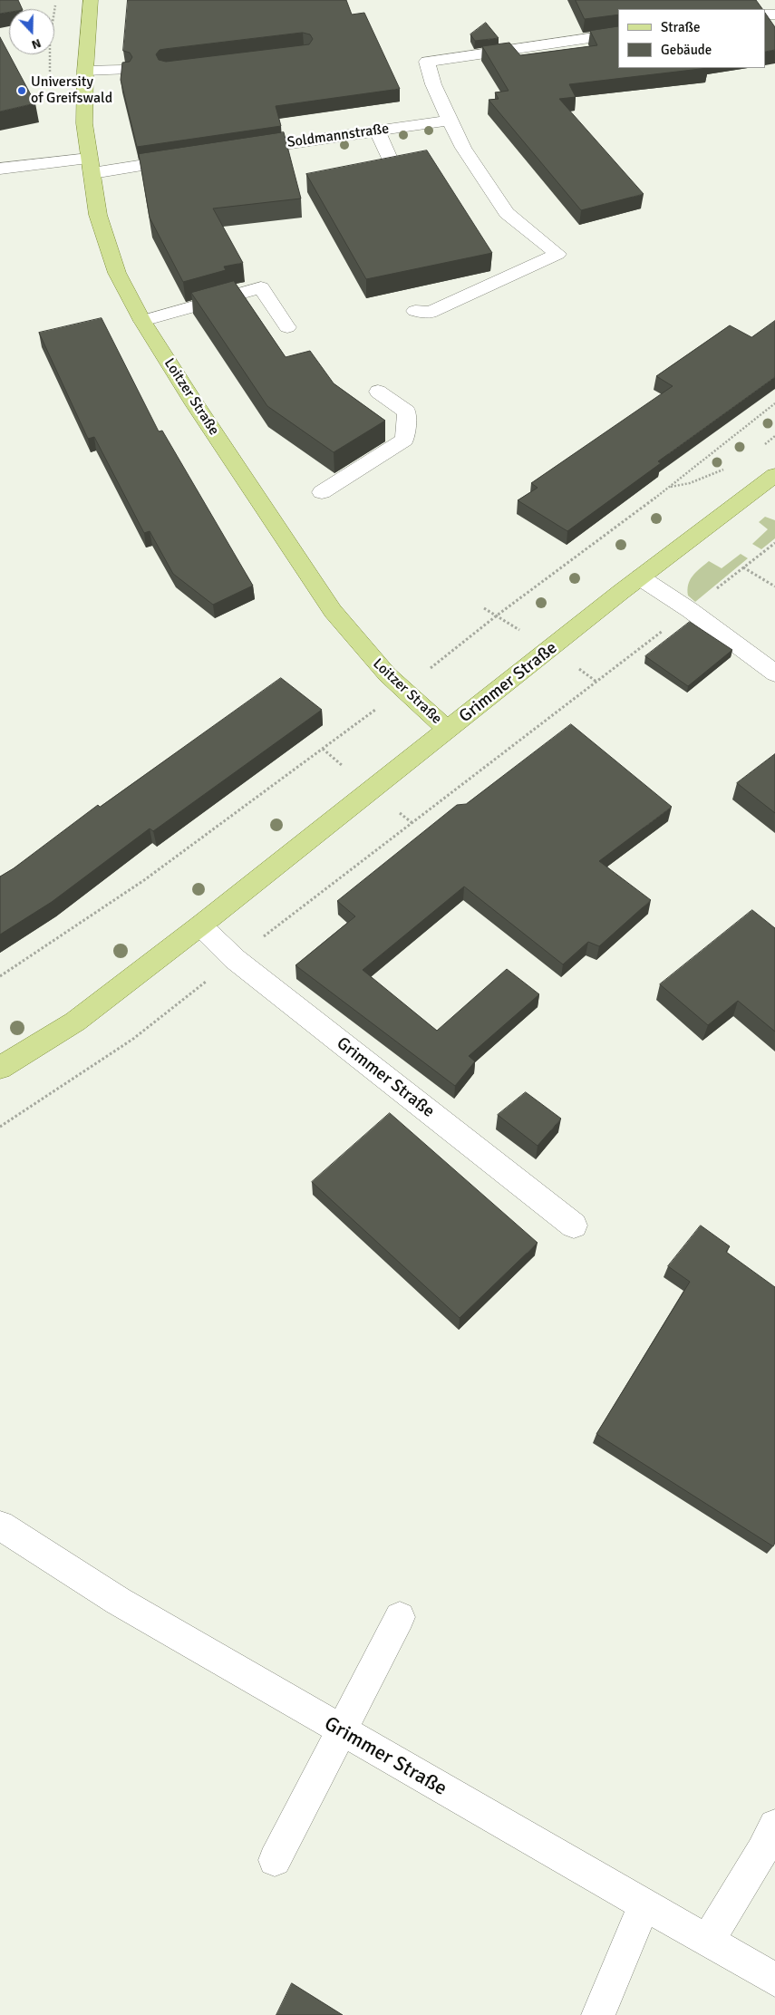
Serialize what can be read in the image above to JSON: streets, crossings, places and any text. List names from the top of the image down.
{
  "streets": {
    "main road": ["Loitzer Straße", "Grimmer Straße"],
    "street": ["Soldmannstraße"]
  },
  "crossings": [
    ["Loitzer Straße", "Grimmer Straße"]
  ],
  "places": ["University of Greifswald"],
  "legend": ["Straße", "Gebäude"],
  "north": "bottom"
}
